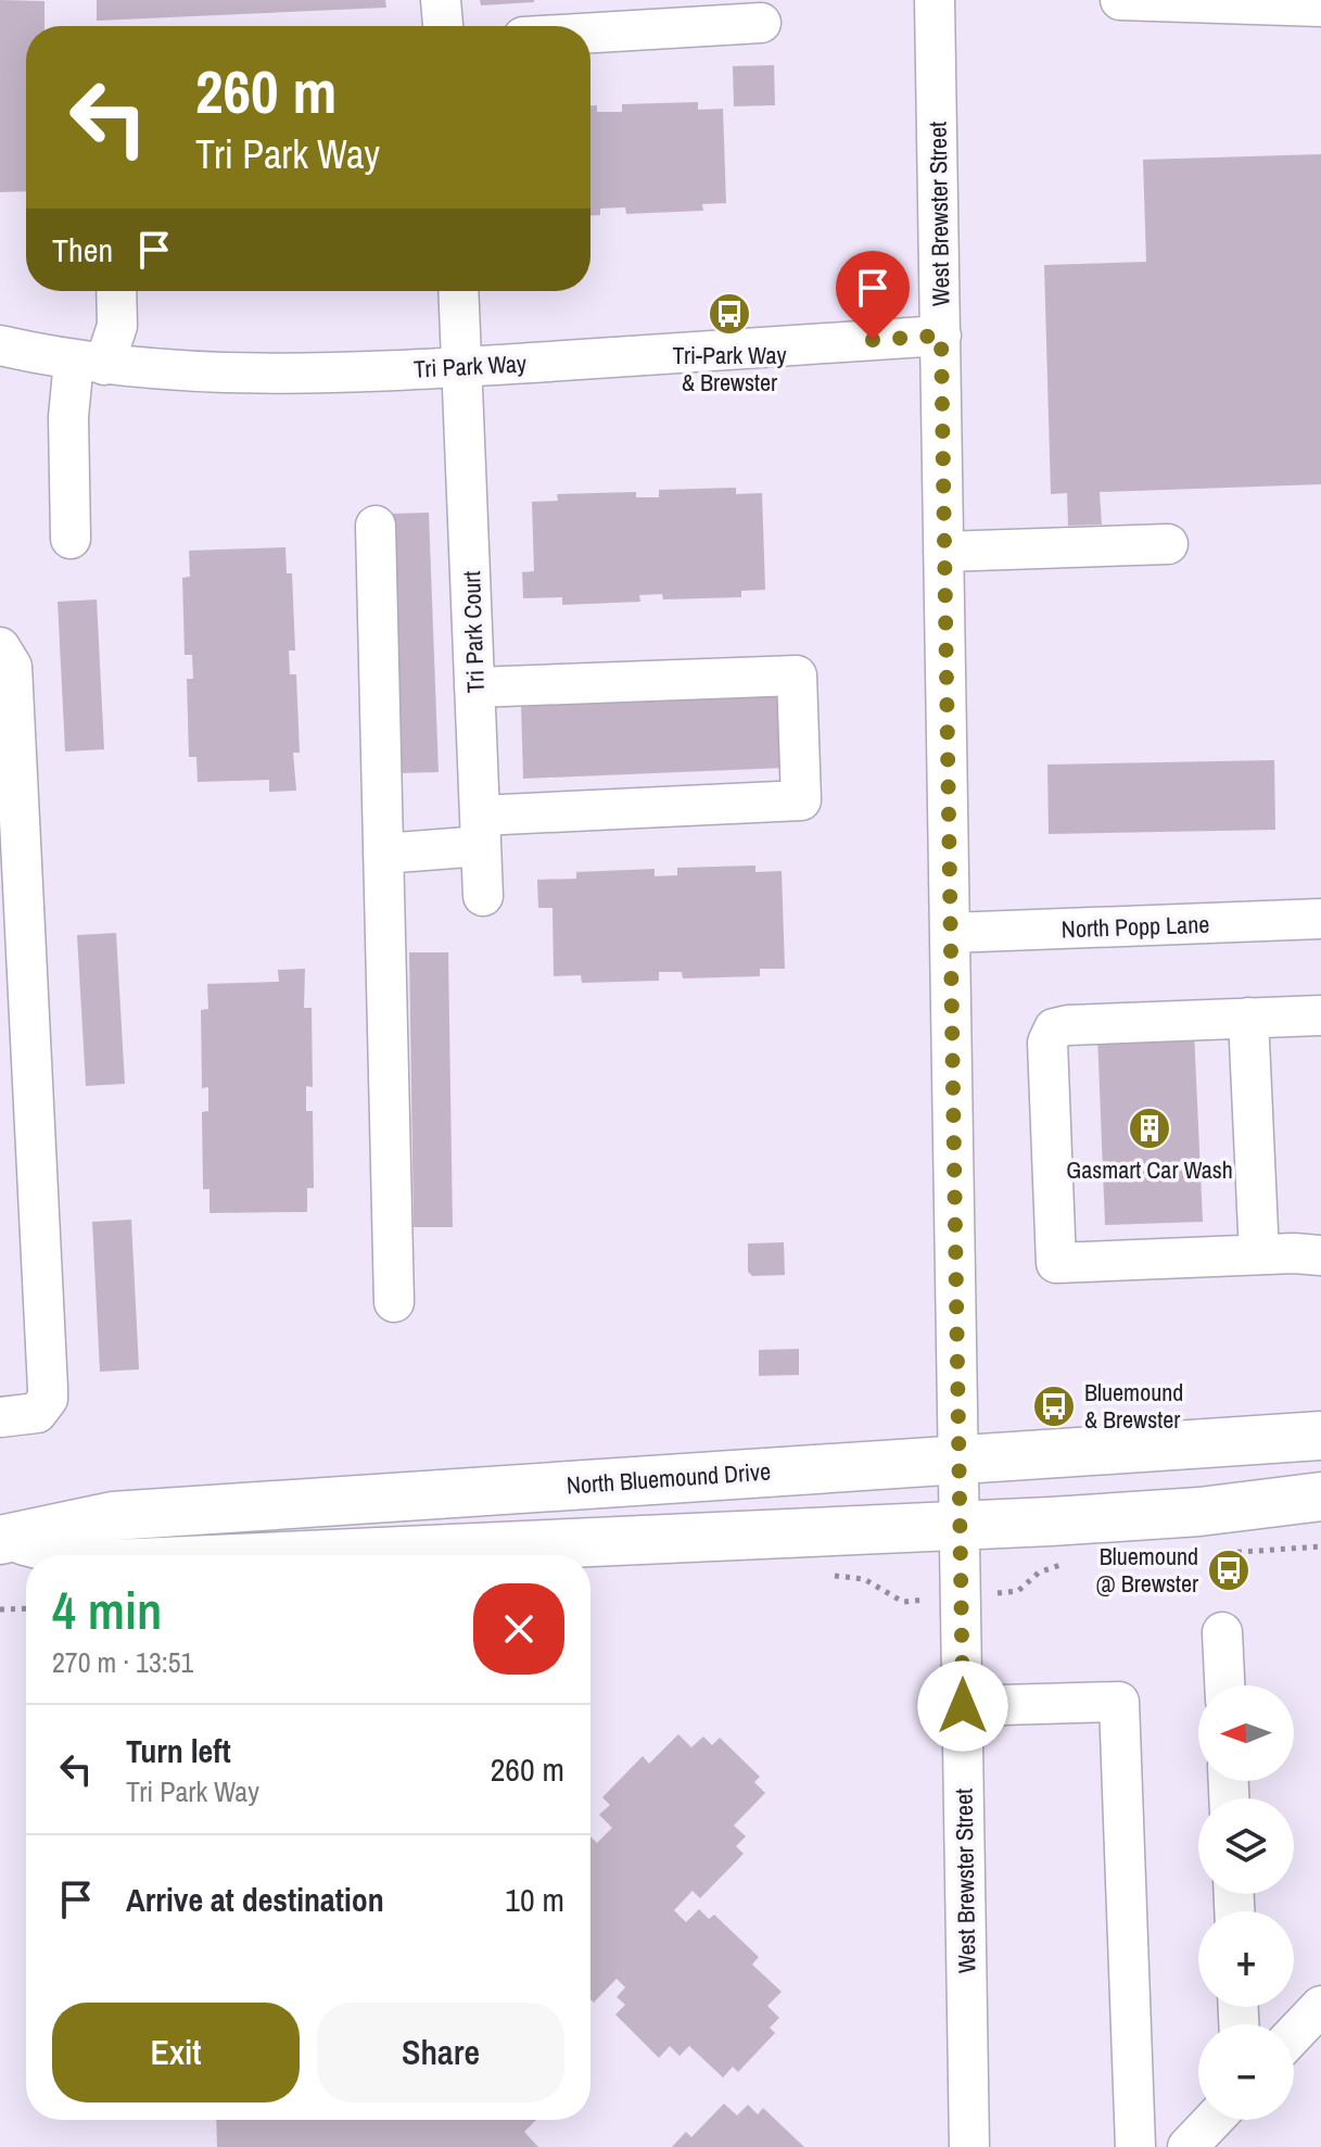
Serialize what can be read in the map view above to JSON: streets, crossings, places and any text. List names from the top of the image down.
{
  "streets": {
    "main road": ["North Bluemound Drive"],
    "street": [
      "West Brewster Street",
      "Tri Park Way",
      "Tri Park Court",
      "North Popp Lane"
    ]
  },
  "crossings": [
    ["West Brewster Street", "Tri Park Way"],
    ["West Brewster Street", "North Popp Lane"],
    ["West Brewster Street", "North Bluemound Drive"],
    ["Tri Park Way", "Tri Park Court"]
  ],
  "places": {
    "bus stop": ["Tri-Park Way & Brewster", "Bluemound & Brewster", "Bluemound @ Brewster"],
    "building": ["Gasmart Car Wash"]
  },
  "north": "left",
  "page": {
    "turn": ["260 m", "Tri Park Way"],
    "then": "Then",
    "heading": ["4 min", "270 m · 13:51"],
    "map_buttons": ["+", "−"],
    "list": [
      {
        "name": "Turn left",
        "note": "Tri Park Way",
        "value": "260 m"
      },
      {
        "name": "Arrive at destination",
        "value": "10 m"
      }
    ],
    "buttons": ["Exit", "Share"]
  }
}
